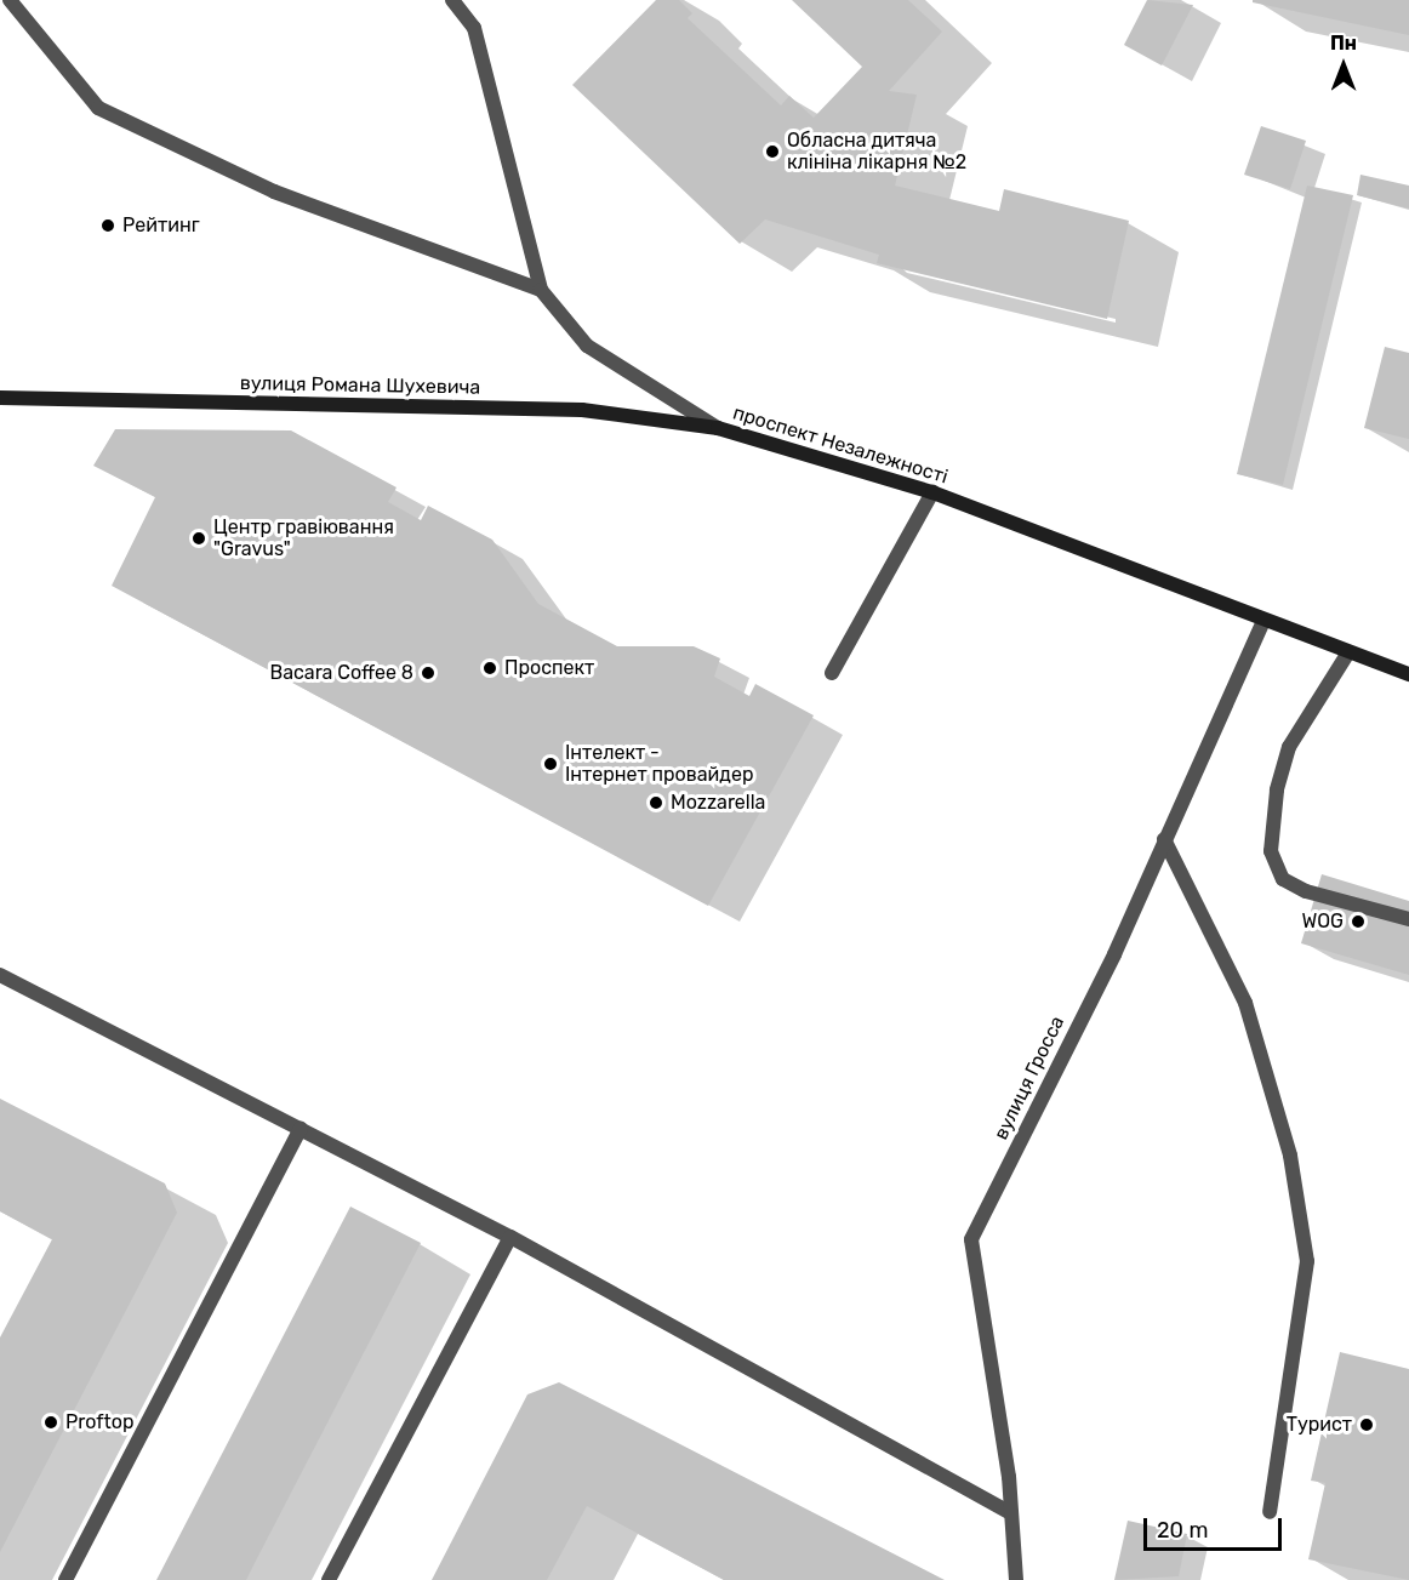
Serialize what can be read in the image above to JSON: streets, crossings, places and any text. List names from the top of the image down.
{
  "streets": {
    "street": ["вулиця Романа Шухевича", "проспект Незалежності", "вулиця Гросса"]
  },
  "crossings": [
    ["вулиця Романа Шухевича", "проспект Незалежності"],
    ["проспект Незалежності", "вулиця Гросса"]
  ],
  "places": [
    "Обласна дитяча клініна лікарня №2",
    "Рейтинг",
    "Центр гравіювання \"Gravus\"",
    "Проспект",
    "Bacara Coffee 8",
    "Інтелект - Інтернет провайдер",
    "Mozzarella",
    "WOG",
    "Proftop",
    "Турист"
  ],
  "scale_bar": "20 m",
  "north": "top"
}
